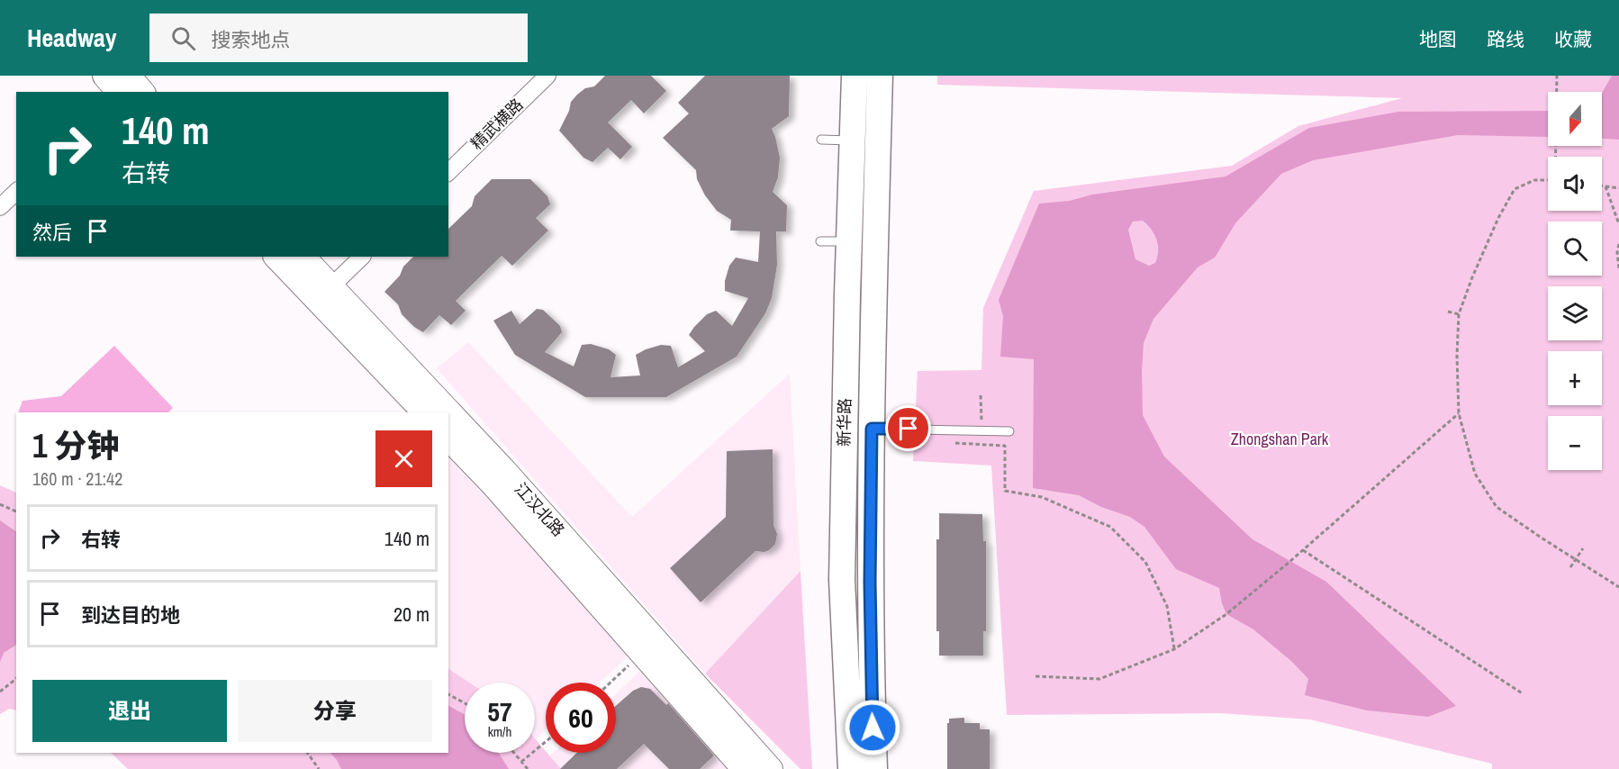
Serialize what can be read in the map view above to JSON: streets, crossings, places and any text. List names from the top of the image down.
{
  "streets": {
    "main road": ["新华路", "江汉北路"],
    "street": ["精武横路"]
  },
  "parks": ["Zhongshan Park"],
  "north": "bottom",
  "page": {
    "header": "Headway",
    "search": "搜索地点",
    "nav": ["地图", "路线", "收藏"],
    "map_buttons": ["+", "−"],
    "turn": ["140 m", "右转"],
    "then": "然后",
    "heading": ["1 分钟", "160 m · 21:42"],
    "list": [
      {
        "name": "右转",
        "value": "140 m"
      },
      {
        "name": "到达目的地",
        "value": "20 m"
      }
    ],
    "buttons": ["退出", "分享"],
    "speed": "57 km/h",
    "limit": "60"
  }
}
